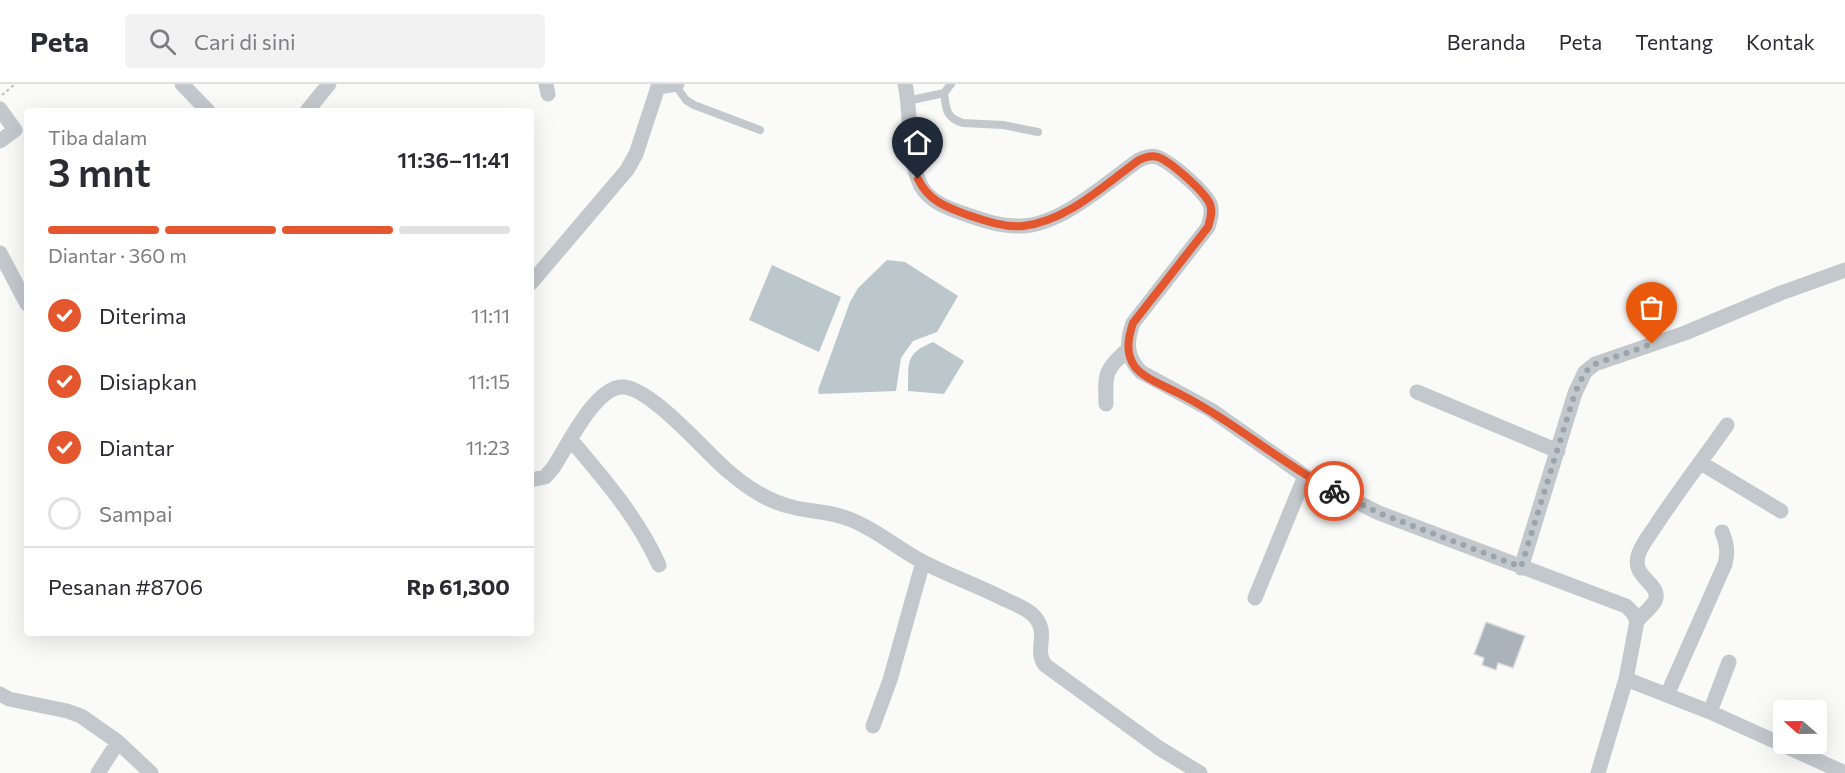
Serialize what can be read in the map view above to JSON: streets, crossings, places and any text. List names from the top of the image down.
{
  "north": "left",
  "page": {
    "header": "Peta",
    "search": "Cari di sini",
    "nav": [
      "Beranda",
      "Peta",
      "Tentang",
      "Kontak"
    ],
    "heading": ["3 mnt", "Tiba dalam", "11:36–11:41"],
    "panel": ["Pesanan #8706", "Rp 61,300"],
    "bar": "Diantar · 360 m",
    "list": [
      ["Diterima", "11:11"],
      ["Disiapkan", "11:15"],
      ["Diantar", "11:23"],
      "Sampai"
    ]
  }
}
